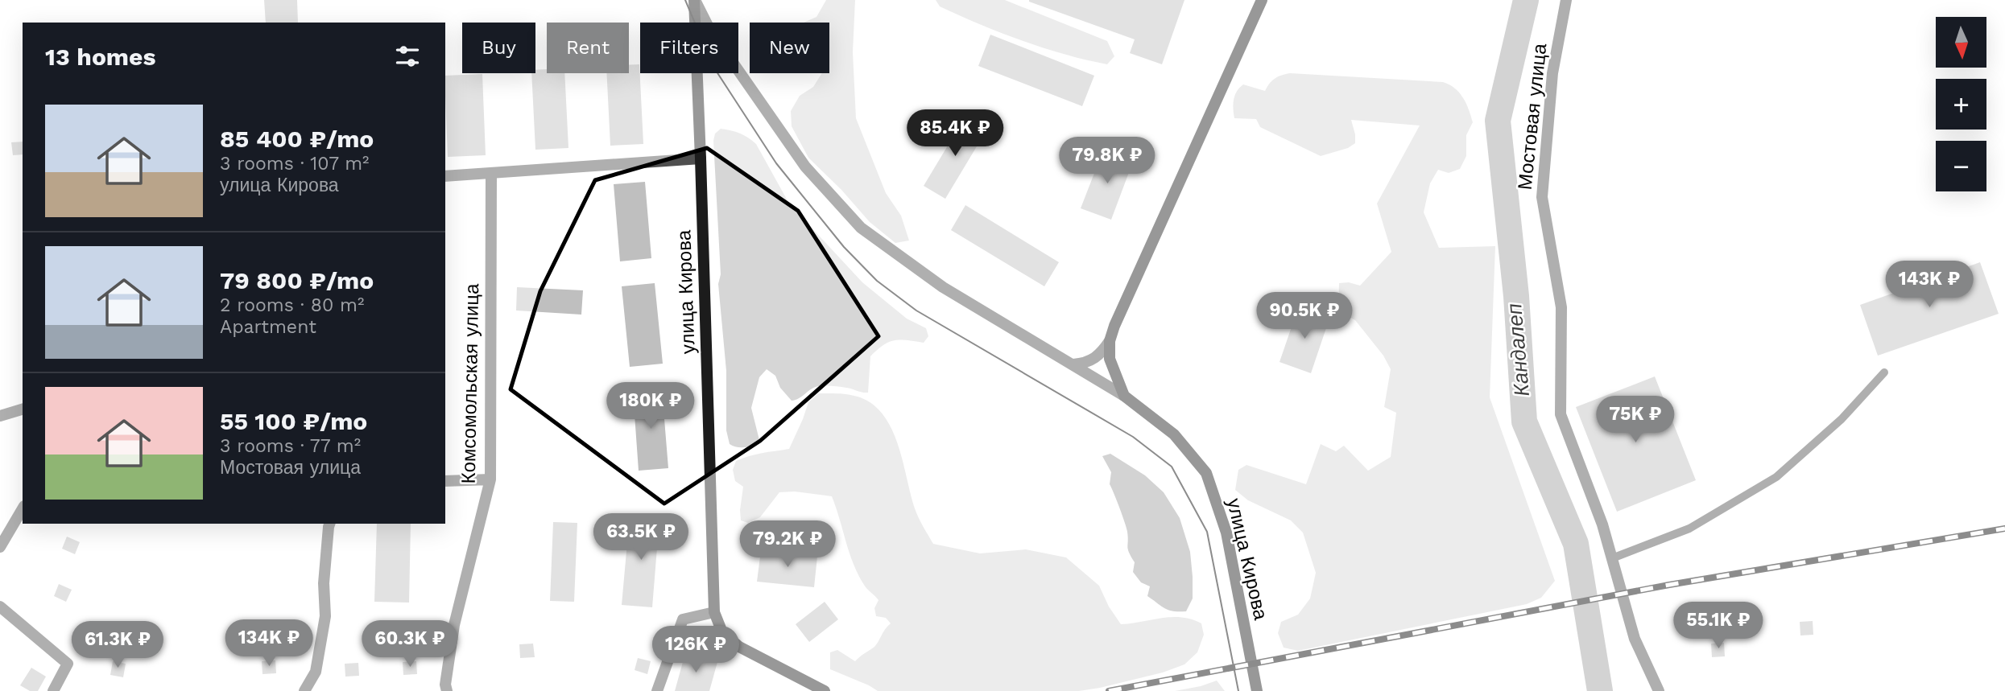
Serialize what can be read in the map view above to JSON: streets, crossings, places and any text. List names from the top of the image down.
{
  "streets": {
    "main road": ["улица Кирова"],
    "street": ["Мостовая улица", "Комсомольская улица"]
  },
  "water": ["Кандалеп"],
  "north": "bottom",
  "page": {
    "map_buttons": ["+", "−"],
    "chip": [
      "Buy",
      "Rent",
      "Filters",
      "New"
    ],
    "heading": "13 homes",
    "list": [
      {
        "name": "85 400 ₽/mo",
        "note": "3 rooms · 107 m² · улица Кирова"
      },
      {
        "name": "79 800 ₽/mo",
        "note": "2 rooms · 80 m² · Apartment"
      },
      {
        "name": "55 100 ₽/mo",
        "note": "3 rooms · 77 m² · Мостовая улица"
      }
    ],
    "price": [
      "85.4K ₽",
      "79.8K ₽",
      "143K ₽",
      "90.5K ₽",
      "180K ₽",
      "75K ₽",
      "63.5K ₽",
      "79.2K ₽",
      "55.1K ₽",
      "134K ₽",
      "60.3K ₽",
      "61.3K ₽",
      "126K ₽"
    ]
  }
}
